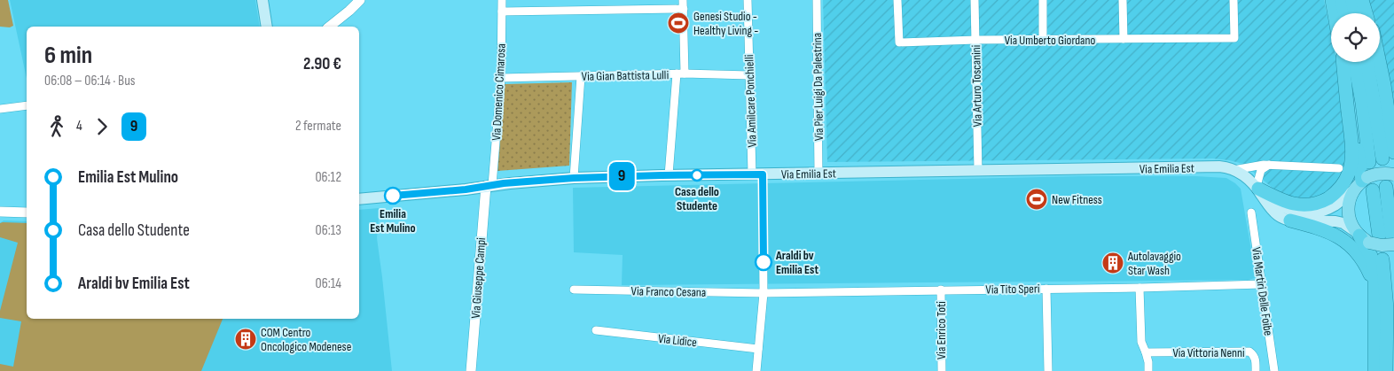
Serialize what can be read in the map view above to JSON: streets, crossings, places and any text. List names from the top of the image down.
{
  "streets": {
    "main road": ["Via Emilia Est"],
    "street": [
      "Via Umberto Giordano",
      "Via Gian Battista Lulli",
      "Via Arturo Toscanini",
      "Via Pier Luigi Da Palestrina",
      "Via Domenico Cimarosa",
      "Via Amilcare Ponchielli",
      "Via Giuseppe Campi",
      "Via Tito Speri",
      "Via Franco Cesana",
      "Via Martiri Delle Foibe",
      "Via Enrico Toti",
      "Via Lidice",
      "Via Vittoria Nenni"
    ]
  },
  "crossings": [
    ["Via Umberto Giordano", "Via Arturo Toscanini"],
    ["Via Gian Battista Lulli", "Via Domenico Cimarosa"],
    ["Via Gian Battista Lulli", "Via Amilcare Ponchielli"],
    ["Via Arturo Toscanini", "Via Emilia Est"],
    ["Via Pier Luigi Da Palestrina", "Via Emilia Est"],
    ["Via Domenico Cimarosa", "Via Emilia Est"],
    ["Via Domenico Cimarosa", "Via Giuseppe Campi"],
    ["Via Amilcare Ponchielli", "Via Emilia Est"],
    ["Via Amilcare Ponchielli", "Via Tito Speri"],
    ["Via Amilcare Ponchielli", "Via Franco Cesana"],
    ["Via Amilcare Ponchielli", "Via Lidice"],
    ["Via Emilia Est", "Via Giuseppe Campi"],
    ["Via Tito Speri", "Via Franco Cesana"],
    ["Via Tito Speri", "Via Martiri Delle Foibe"],
    ["Via Tito Speri", "Via Enrico Toti"]
  ],
  "places": {
    "sports": ["Genesi Studio - Healthy Living -", "New Fitness"],
    "other": ["Casa dello Studente", "Emilia Est Mulino", "Araldi bv Emilia Est"],
    "building": ["Autolavaggio Star Wash", "COM Centro Oncologico Modenese"]
  },
  "lines": ["bus line 9"],
  "page": {
    "on_map": "9",
    "heading": ["6 min", "06:08 – 06:14 · Bus", "2.90 €"],
    "legs": ["4", "9", "2 fermate"],
    "list": [
      {
        "name": "Emilia Est Mulino",
        "value": "06:12"
      },
      {
        "name": "Casa dello Studente",
        "value": "06:13"
      },
      {
        "name": "Araldi bv Emilia Est",
        "value": "06:14"
      }
    ]
  }
}
